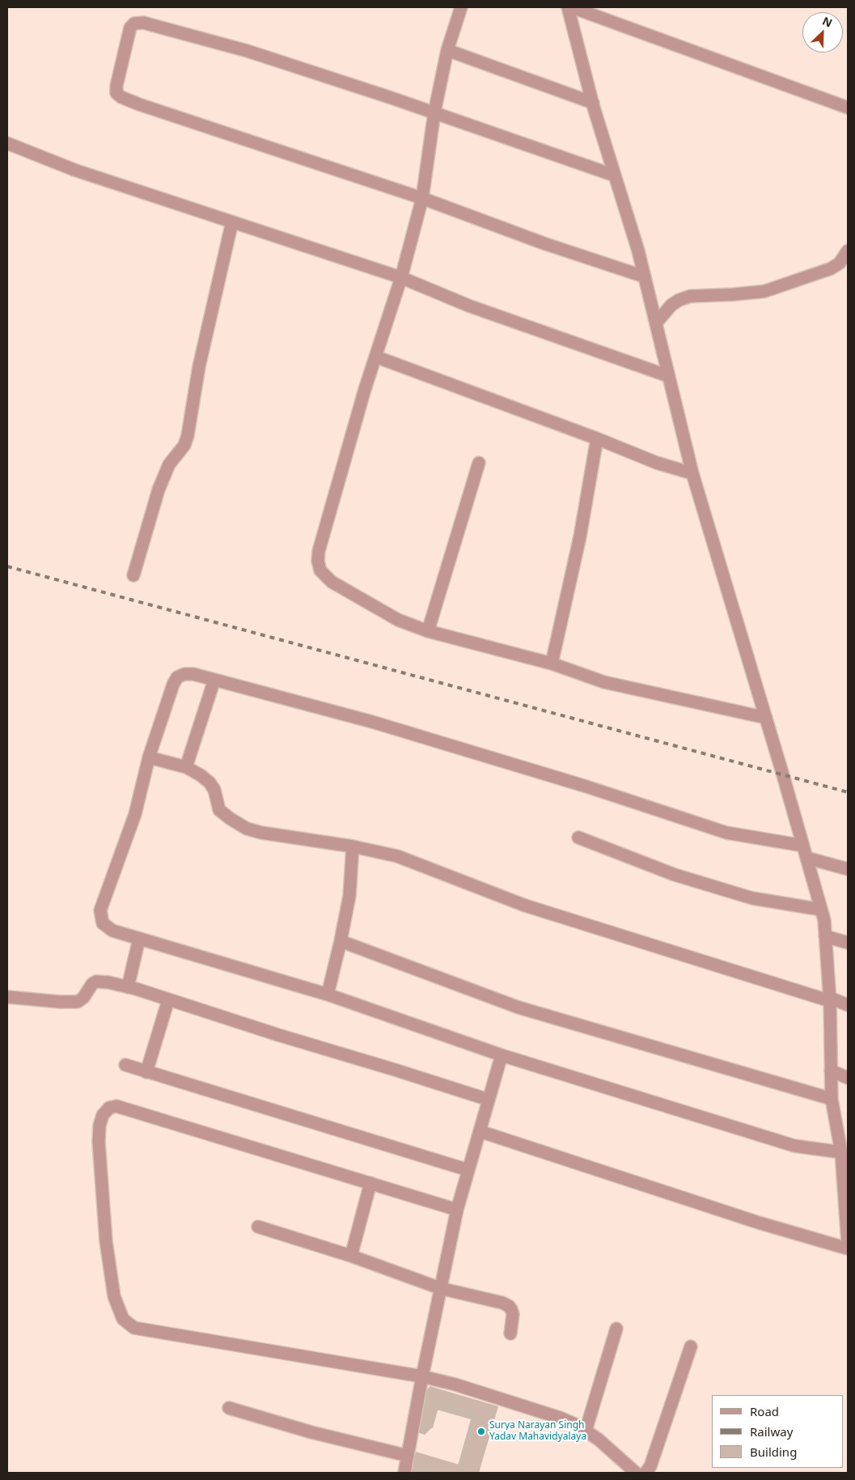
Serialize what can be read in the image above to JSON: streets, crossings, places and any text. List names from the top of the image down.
{
  "places": ["Surya Narayan Singh Yadav Mahavidyalaya"],
  "legend": ["Road", "Railway", "Building"],
  "north": "top right"
}
